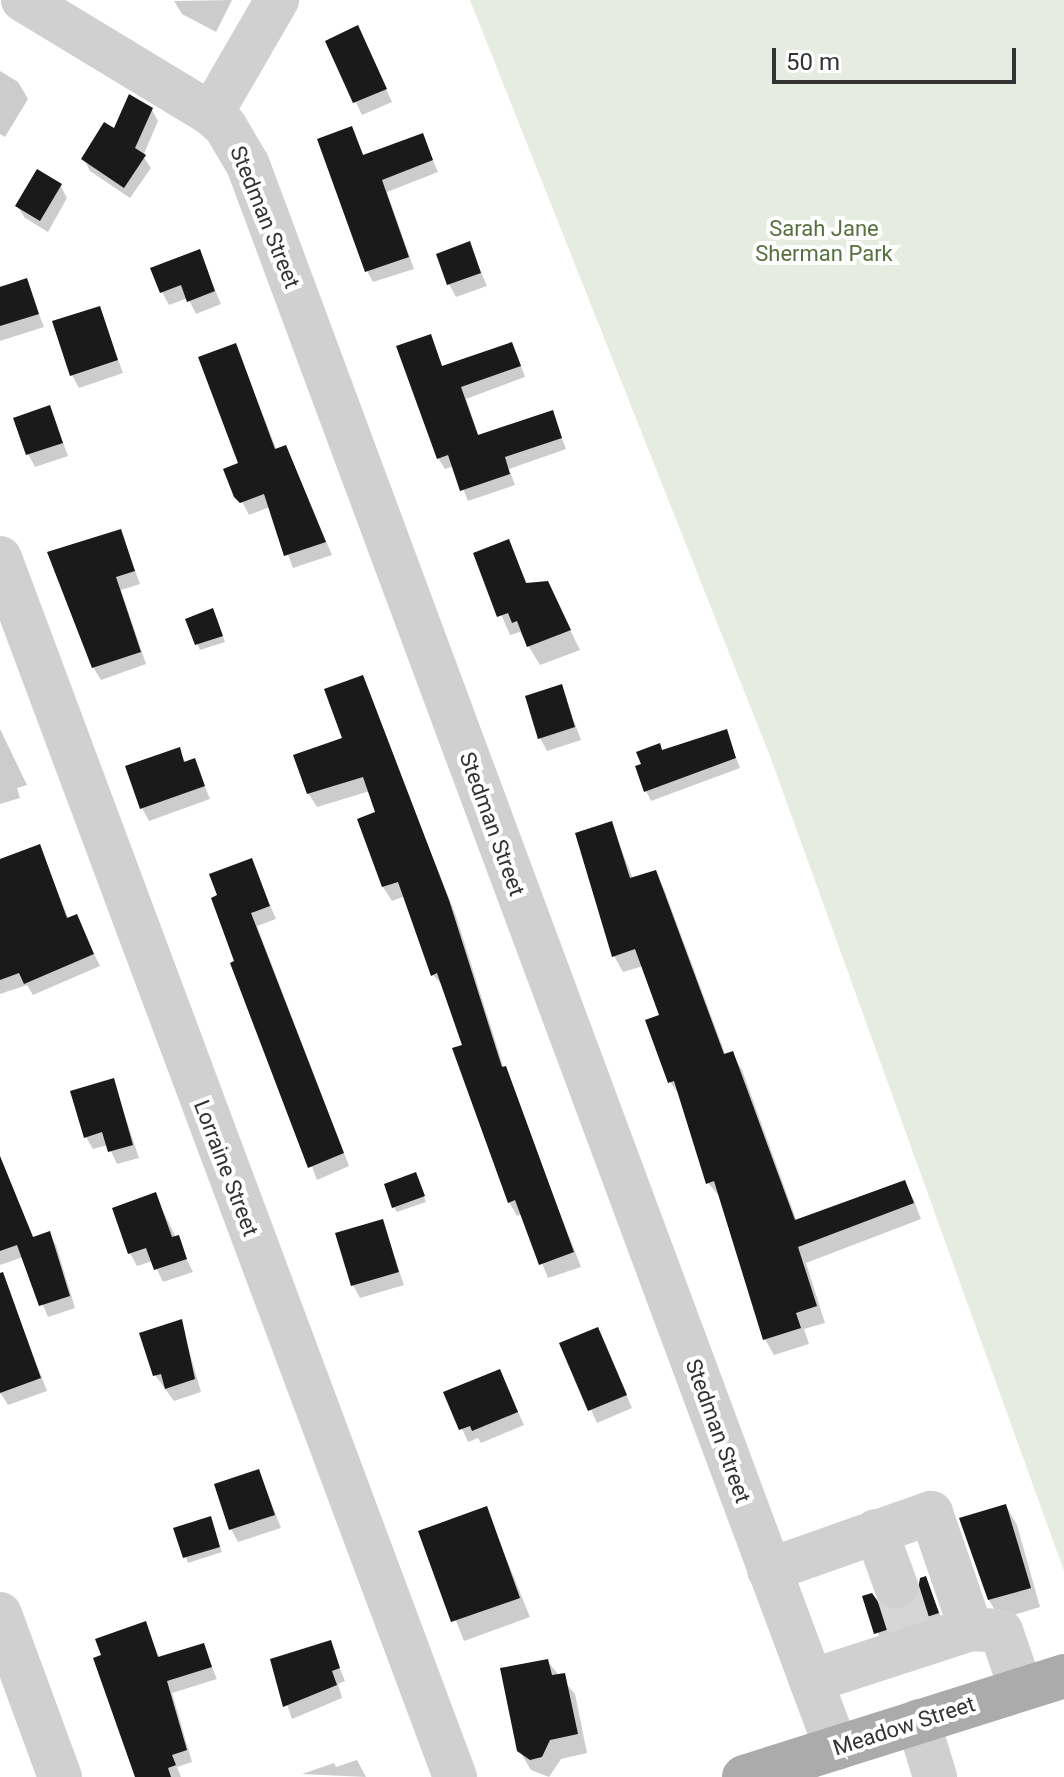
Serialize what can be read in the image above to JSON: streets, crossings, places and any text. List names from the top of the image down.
{
  "streets": {
    "main road": ["Meadow Street"],
    "street": ["Stedman Street", "Lorraine Street"]
  },
  "crossings": [
    ["Stedman Street", "Meadow Street"]
  ],
  "parks": ["Sarah Jane Sherman Park"],
  "scale_bar": "50 m"
}
